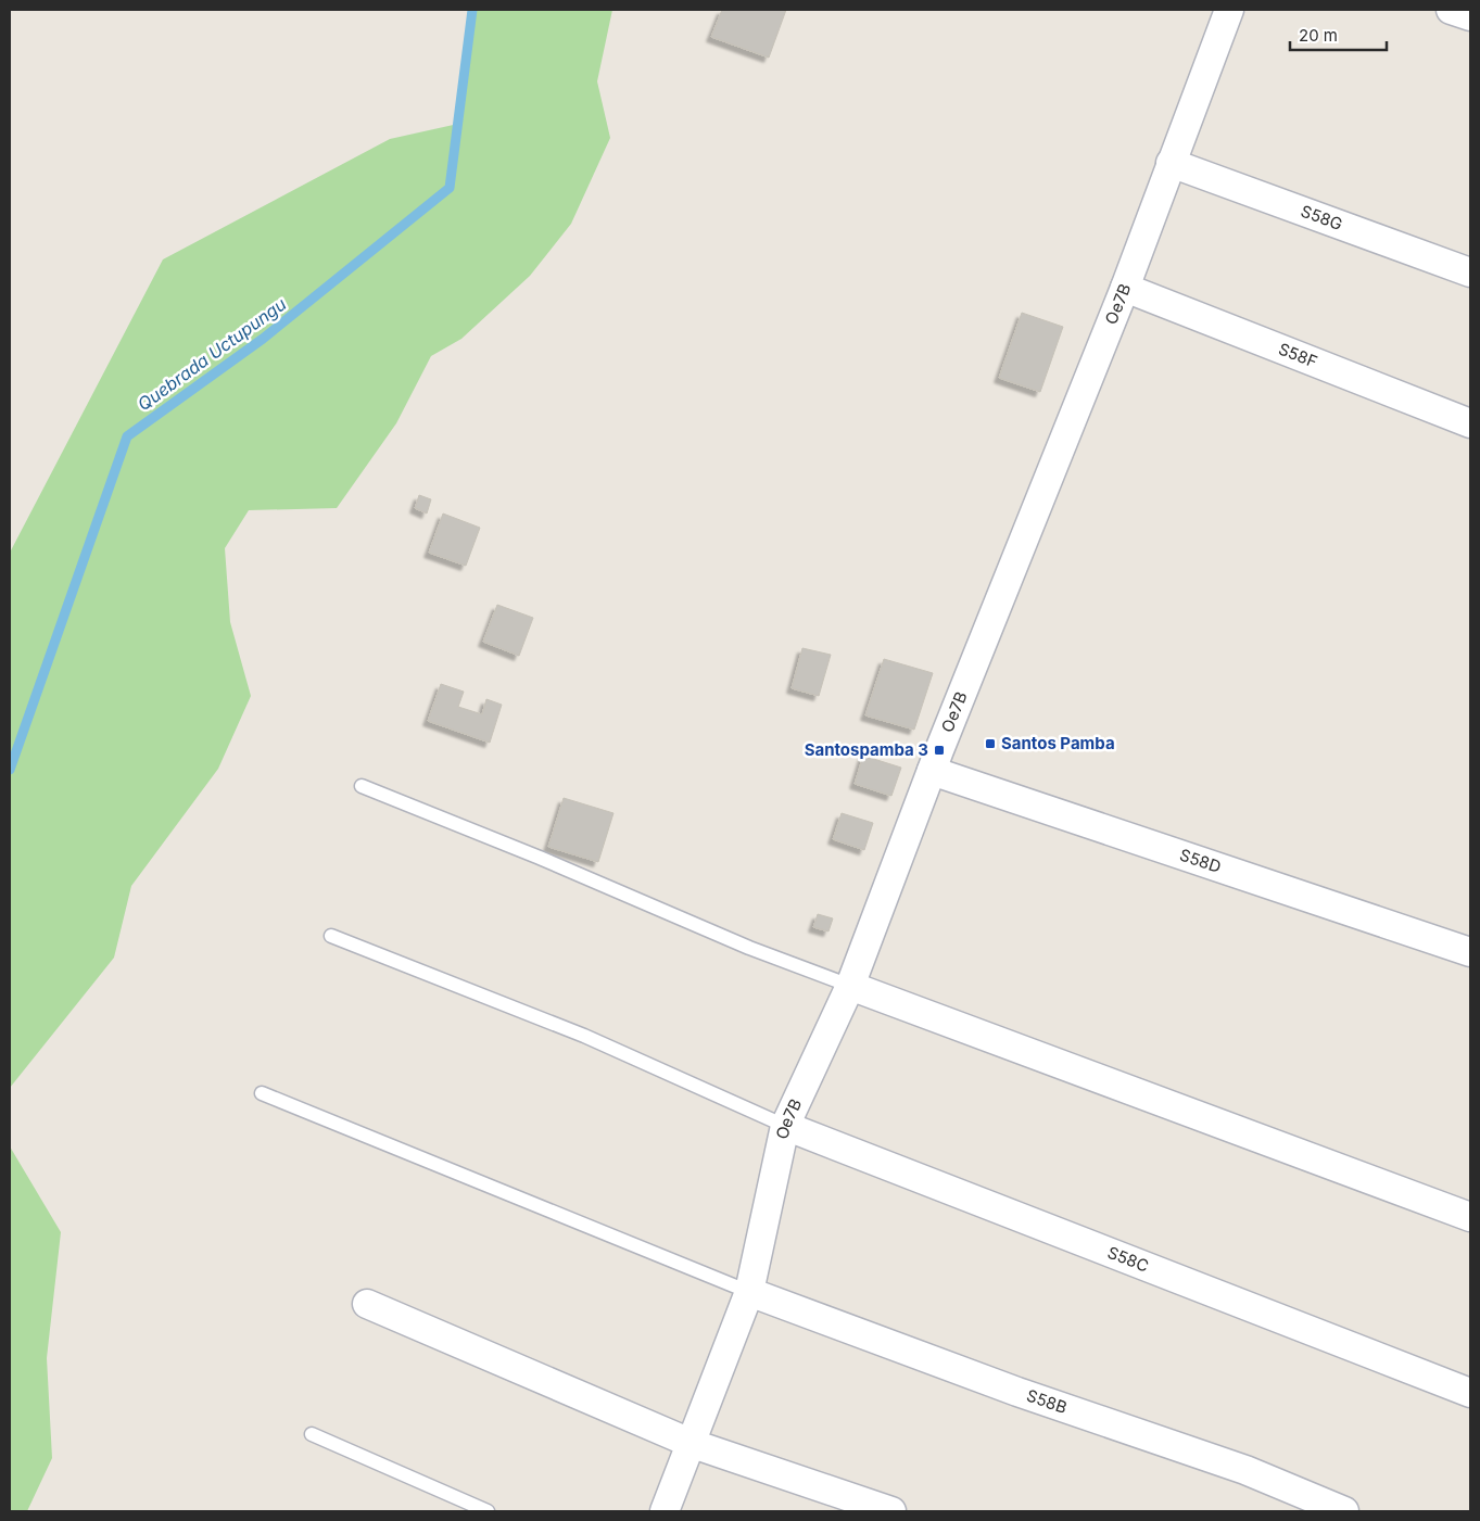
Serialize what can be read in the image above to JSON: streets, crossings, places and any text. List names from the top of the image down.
{
  "streets": {
    "street": [
      "S58G",
      "Oe7B",
      "S58F",
      "S58D",
      "S58C",
      "S58B"
    ]
  },
  "crossings": [
    ["S58G", "Oe7B"],
    ["Oe7B", "S58F"],
    ["Oe7B", "S58D"],
    ["Oe7B", "S58C"],
    ["Oe7B", "S58B"]
  ],
  "water": ["Quebrada Uctupungu"],
  "places": {
    "transit": ["Santos Pamba", "Santospamba 3"]
  },
  "scale_bar": "20 m"
}
